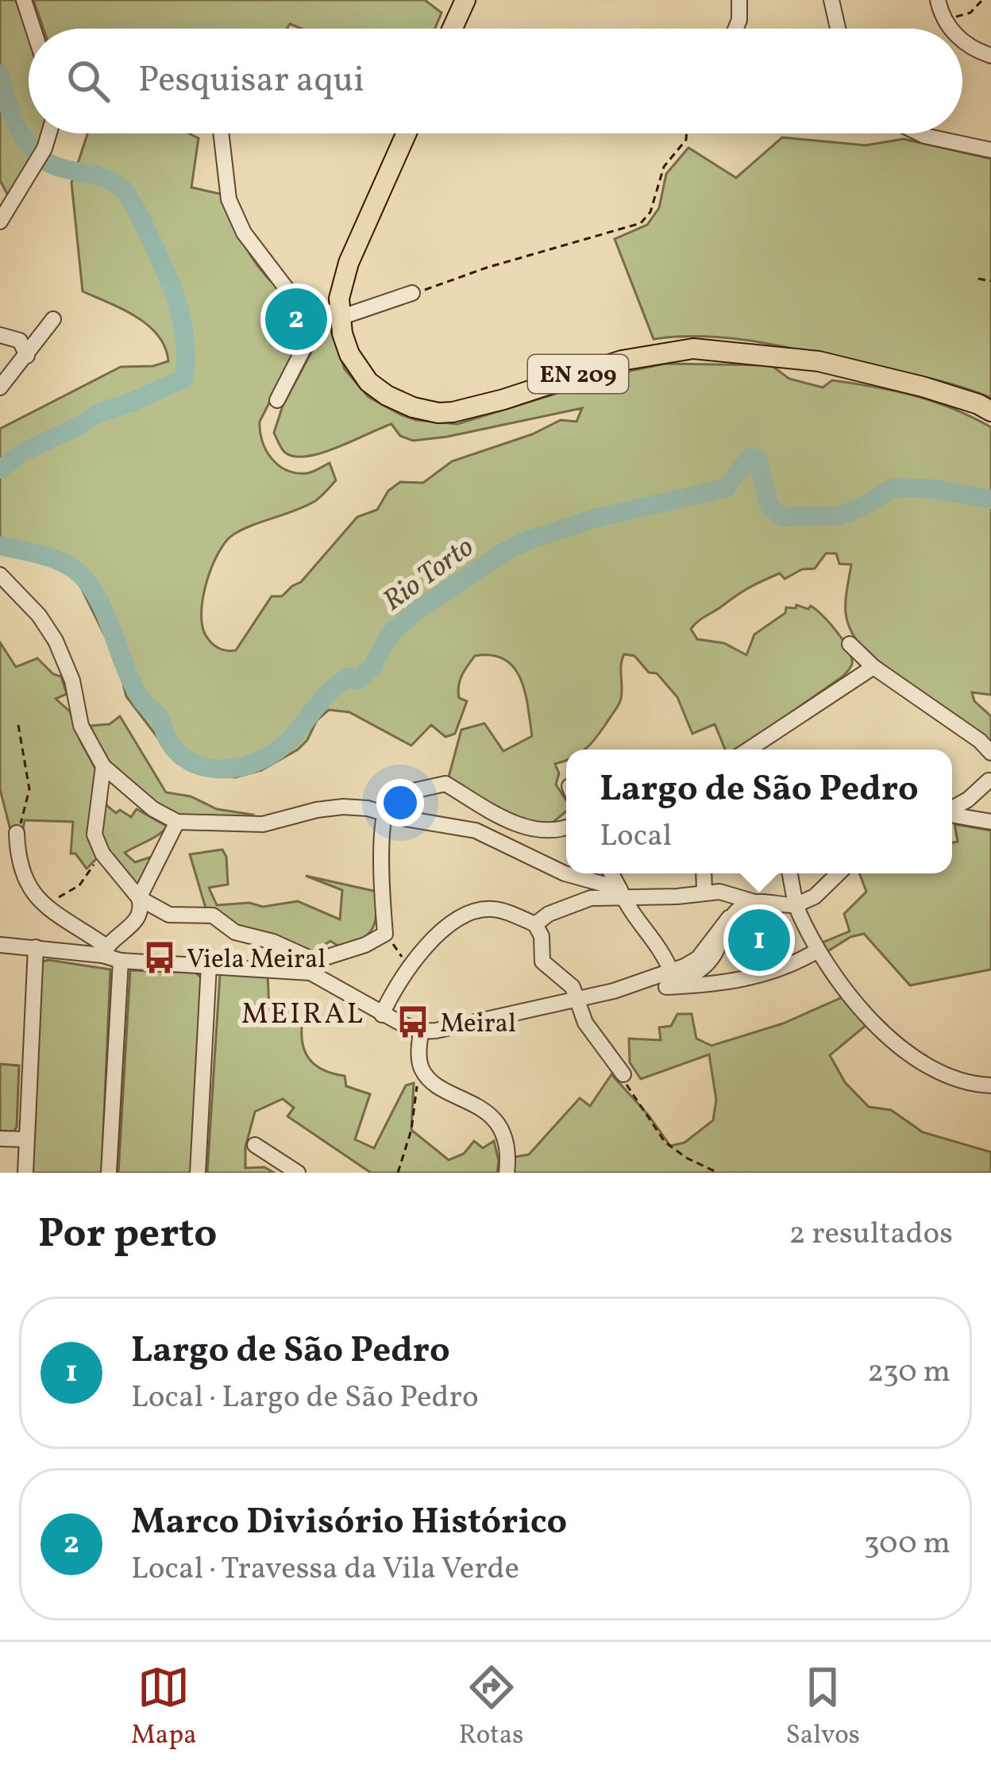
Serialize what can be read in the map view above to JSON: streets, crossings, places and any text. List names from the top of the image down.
{
  "streets": {
    "main road": ["EN 209"]
  },
  "districts": ["MEIRAL"],
  "water": ["Rio Torto"],
  "places": {
    "bus stop": ["Viela Meiral", "Meiral"]
  },
  "page": {
    "search": "Pesquisar aqui",
    "pins": ["2", "1"],
    "popup": ["Largo de São Pedro", "Local"],
    "heading": ["Por perto", "2 resultados"],
    "list": [
      {
        "mark": "1",
        "name": "Largo de São Pedro",
        "note": "Local · Largo de São Pedro",
        "value": "230 m"
      },
      {
        "mark": "2",
        "name": "Marco Divisório Histórico",
        "note": "Local · Travessa da Vila Verde",
        "value": "300 m"
      }
    ],
    "nav": ["Mapa", "Rotas", "Salvos"]
  }
}
